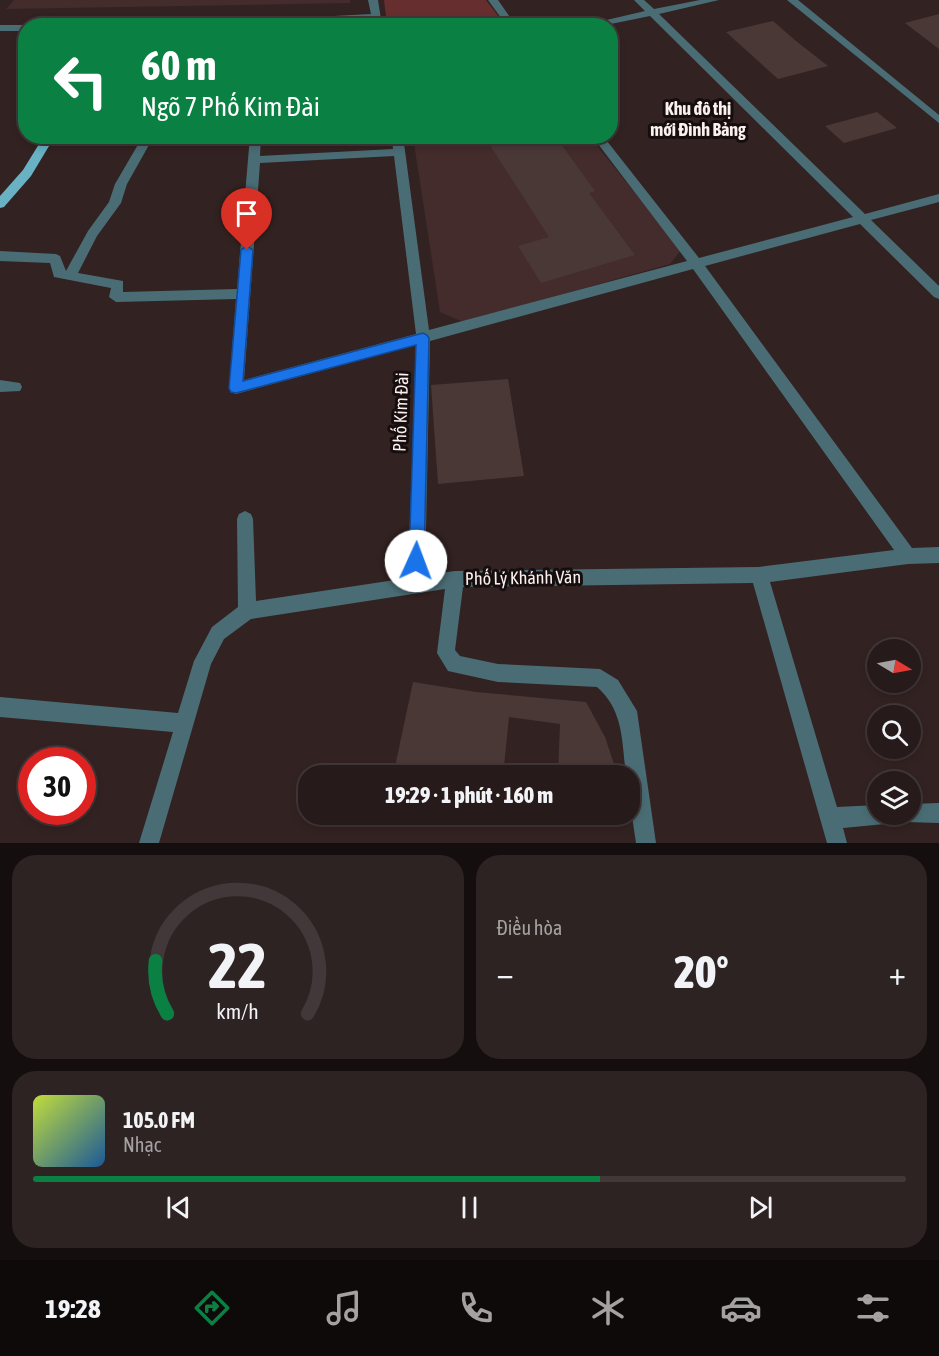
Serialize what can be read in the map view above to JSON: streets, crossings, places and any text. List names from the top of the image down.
{
  "streets": {
    "street": ["Phố Kim Đài", "Phố Lý Khánh Văn"]
  },
  "crossings": [
    ["Phố Kim Đài", "Phố Lý Khánh Văn"]
  ],
  "districts": ["Khu đô thị mới Đình Bảng"],
  "north": "right",
  "page": {
    "turn": ["60 m", "Ngõ 7 Phố Kim Đài"],
    "limit": "30",
    "trip": "19:29 · 1 phút · 160 m",
    "tile": "Điều hòa",
    "heat": ["−", "20°", "+"],
    "song": ["105.0 FM", "Nhạc"],
    "tabs": "19:28",
    "gauge": ["22", "km/h"]
  }
}
